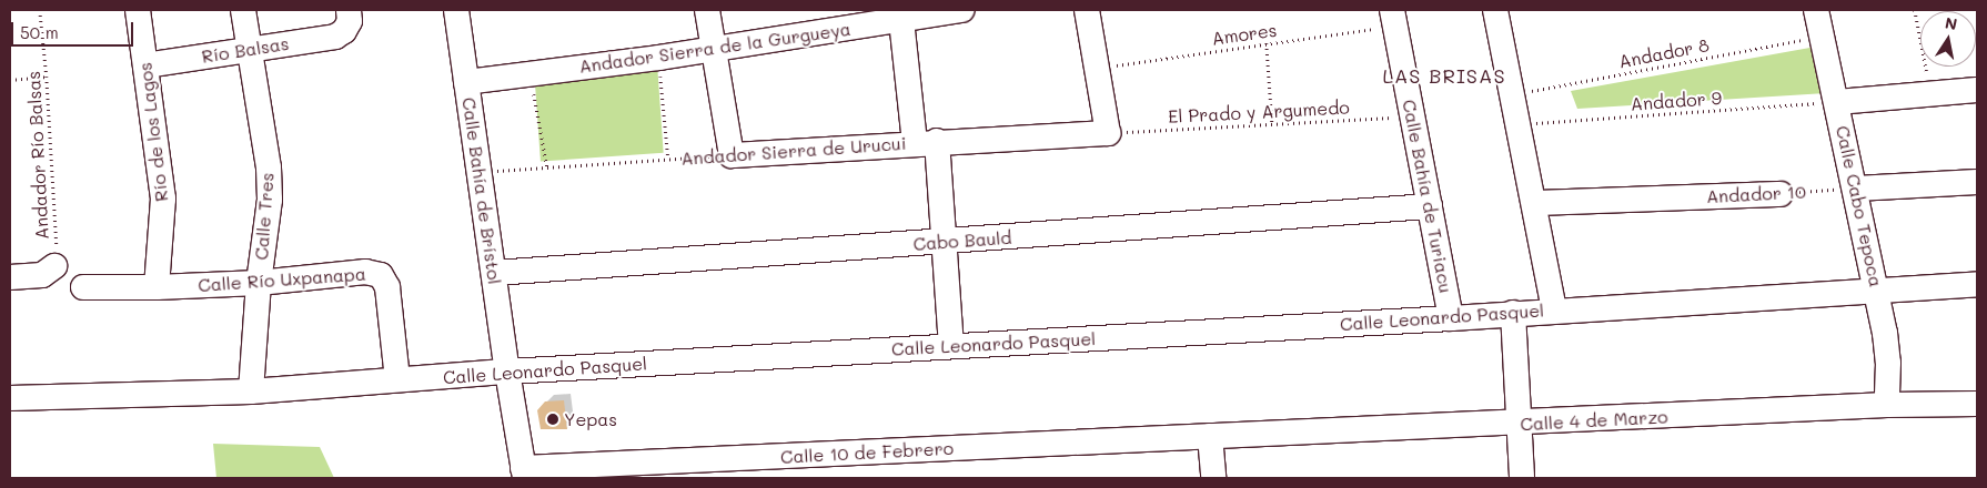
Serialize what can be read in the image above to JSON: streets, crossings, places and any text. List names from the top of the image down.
{
  "streets": {
    "street": [
      "Andador Sierra de la Gurgueya",
      "Río Balsas",
      "Río de los Lagos",
      "Andador Sierra de Urucui",
      "Calle Bahía de Brístol",
      "Andador 10",
      "Calle Bahía de Turiacu",
      "Calle Cabo Tepoca",
      "Calle Tres",
      "Cabo Bauld",
      "Calle Río Uxpanapa",
      "Calle Leonardo Pasquel",
      "Calle 4 de Marzo",
      "Calle 10 de Febrero"
    ],
    "path": [
      "Amores",
      "Andador 8",
      "Andador 9",
      "El Prado y Argumedo",
      "Andador Río Balsas"
    ]
  },
  "crossings": [
    ["Amores", "Calle Bahía de Turiacu"],
    ["Andador Sierra de la Gurgueya", "Calle Bahía de Brístol"],
    ["Río Balsas", "Río de los Lagos"],
    ["Río Balsas", "Calle Tres"],
    ["Andador 8", "Calle Cabo Tepoca"],
    ["Andador 9", "Calle Cabo Tepoca"],
    ["El Prado y Argumedo", "Andador Sierra de Urucui"],
    ["El Prado y Argumedo", "Calle Bahía de Turiacu"],
    ["Río de los Lagos", "Calle Río Uxpanapa"],
    ["Andador Sierra de Urucui", "Calle Bahía de Brístol"],
    ["Calle Bahía de Brístol", "Cabo Bauld"],
    ["Calle Bahía de Brístol", "Calle Leonardo Pasquel"],
    ["Calle Bahía de Brístol", "Calle 10 de Febrero"],
    ["Andador 10", "Calle Cabo Tepoca"],
    ["Calle Bahía de Turiacu", "Cabo Bauld"],
    ["Calle Bahía de Turiacu", "Calle Leonardo Pasquel"],
    ["Calle Cabo Tepoca", "Calle Leonardo Pasquel"],
    ["Calle Cabo Tepoca", "Calle 4 de Marzo"],
    ["Calle Tres", "Calle Río Uxpanapa"],
    ["Calle Tres", "Calle Leonardo Pasquel"],
    ["Calle Río Uxpanapa", "Calle Leonardo Pasquel"],
    ["Calle 4 de Marzo", "Calle 10 de Febrero"]
  ],
  "districts": ["LAS BRISAS"],
  "places": ["Yepas"],
  "scale_bar": "50 m",
  "north": "top"
}
